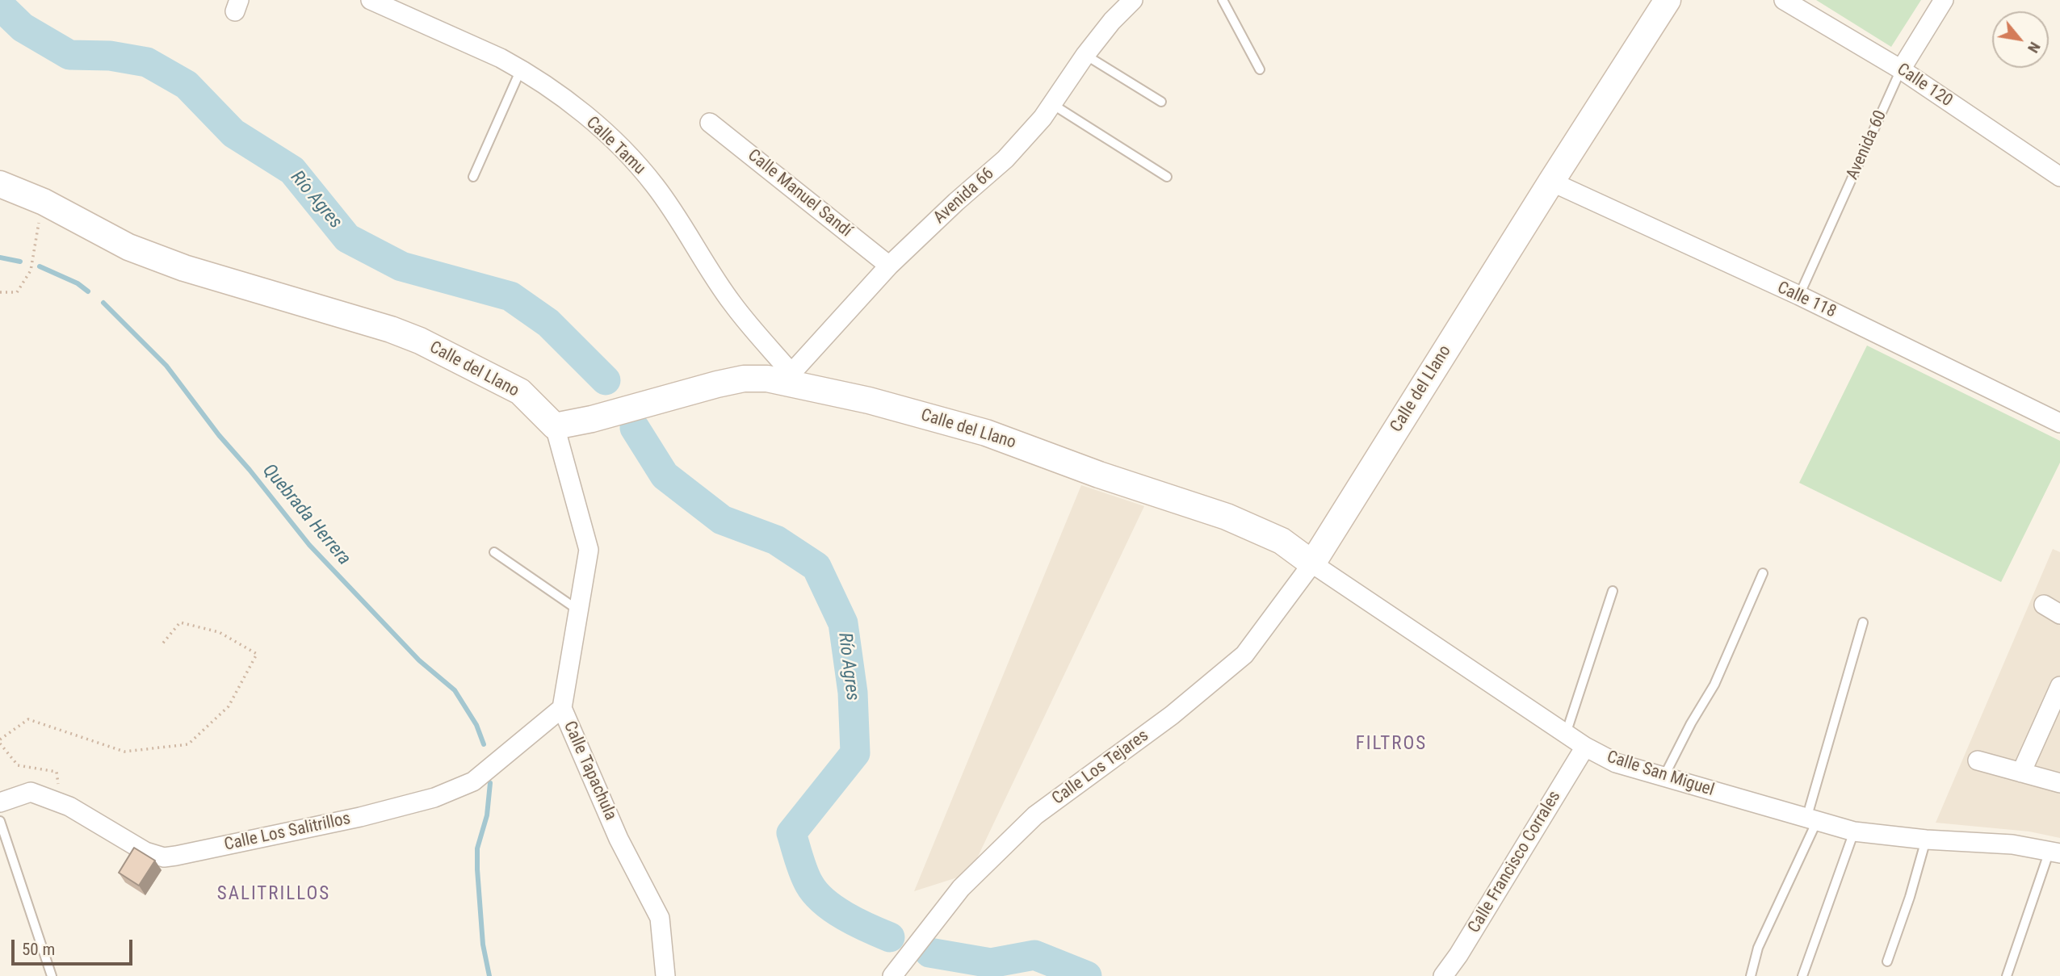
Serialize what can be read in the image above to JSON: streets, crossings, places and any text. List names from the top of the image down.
{
  "streets": {
    "main road": ["Calle del Llano"],
    "street": [
      "Calle 120",
      "Avenida 60",
      "Calle Tamu",
      "Calle Manuel Sandí",
      "Avenida 66",
      "Calle 118",
      "Calle Los Tejares",
      "Calle Tapachula",
      "Calle San Miguel",
      "Calle Los Salitrillos",
      "Calle Francisco Corrales"
    ]
  },
  "crossings": [
    ["Calle 120", "Avenida 60"],
    ["Avenida 60", "Calle 118"],
    ["Calle Tamu", "Avenida 66"],
    ["Calle Tamu", "Calle del Llano"],
    ["Calle Manuel Sandí", "Avenida 66"],
    ["Avenida 66", "Calle del Llano"],
    ["Calle 118", "Calle del Llano"],
    ["Calle del Llano", "Calle Los Tejares"],
    ["Calle del Llano", "Calle Tapachula"],
    ["Calle del Llano", "Calle San Miguel"],
    ["Calle Los Tejares", "Calle San Miguel"],
    ["Calle Tapachula", "Calle Los Salitrillos"],
    ["Calle San Miguel", "Calle Francisco Corrales"]
  ],
  "districts": ["FILTROS", "SALITRILLOS"],
  "water": ["Río Agres", "Quebrada Herrera"],
  "scale_bar": "50 m",
  "north": "bottom right"
}
